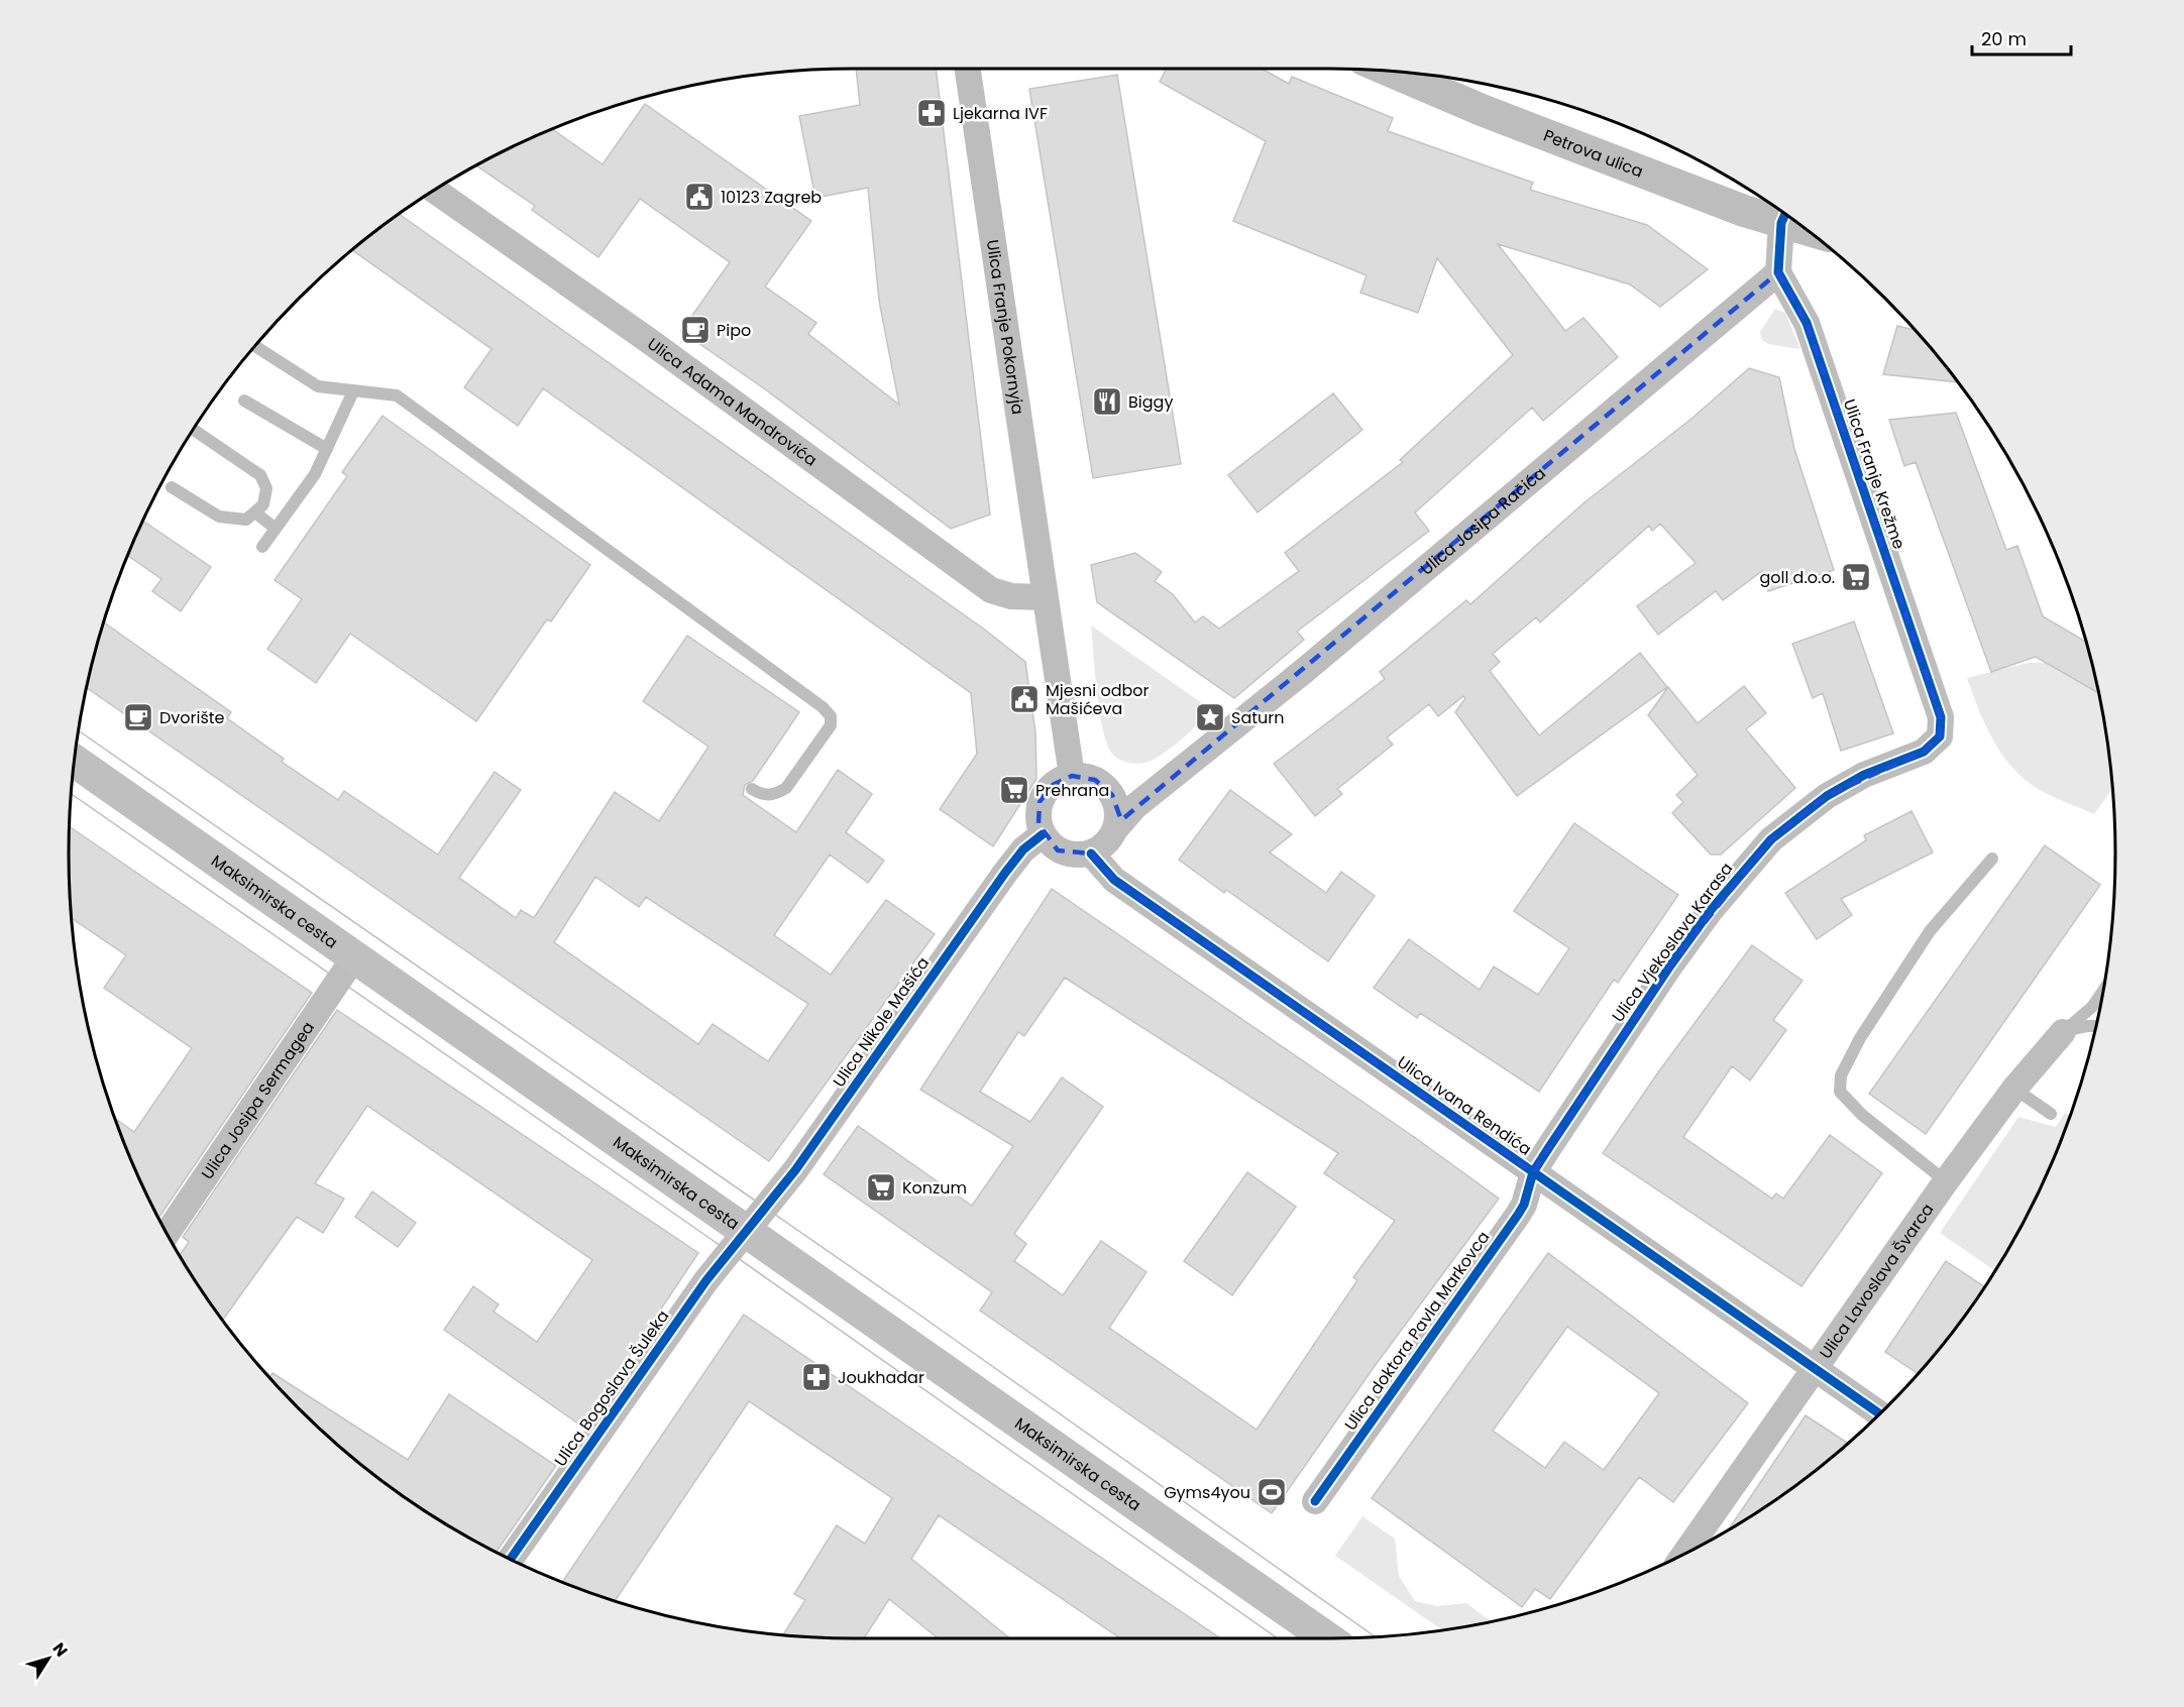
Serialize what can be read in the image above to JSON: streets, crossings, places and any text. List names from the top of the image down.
{
  "streets": {
    "main road": ["Maksimirska cesta"],
    "street": [
      "Petrova ulica",
      "Ulica Franje Pokornyja",
      "Ulica Adama Mandrovića",
      "Ulica Franje Krežme",
      "Ulica Josipa Račića",
      "Ulica Vjekoslava Karasa",
      "Ulica Nikole Mašića",
      "Ulica Josipa Sermagea",
      "Ulica Ivana Rendića",
      "Ulica Lavoslava Švarca",
      "Ulica doktora Pavla Markovca",
      "Ulica Bogoslava Šuleka"
    ]
  },
  "crossings": [
    ["Ulica Franje Pokornyja", "Ulica Adama Mandrovića"],
    ["Ulica Franje Pokornyja", "Ulica Josipa Račića"],
    ["Ulica Franje Pokornyja", "Ulica Nikole Mašića"],
    ["Ulica Franje Pokornyja", "Ulica Ivana Rendića"],
    ["Ulica Franje Krežme", "Ulica Josipa Račića"],
    ["Ulica Franje Krežme", "Ulica Vjekoslava Karasa"],
    ["Ulica Josipa Račića", "Ulica Nikole Mašića"],
    ["Ulica Josipa Račića", "Ulica Ivana Rendića"],
    ["Maksimirska cesta", "Ulica Nikole Mašića"],
    ["Maksimirska cesta", "Ulica Josipa Sermagea"],
    ["Maksimirska cesta", "Ulica Bogoslava Šuleka"],
    ["Ulica Vjekoslava Karasa", "Ulica Ivana Rendića"],
    ["Ulica Vjekoslava Karasa", "Ulica doktora Pavla Markovca"],
    ["Ulica Nikole Mašića", "Ulica Ivana Rendića"],
    ["Ulica Nikole Mašića", "Ulica Bogoslava Šuleka"],
    ["Ulica Ivana Rendića", "Ulica Lavoslava Švarca"],
    ["Ulica Ivana Rendića", "Ulica doktora Pavla Markovca"]
  ],
  "places": {
    "pharmacy": ["Ljekarna IVF", "Joukhadar"],
    "public building": ["10123 Zagreb", "Mjesni odbor Mašićeva"],
    "cafe": ["Pipo", "Dvorište"],
    "restaurant": ["Biggy"],
    "supermarket": ["goll d.o.o.", "Prehrana", "Konzum"],
    "place": ["Saturn"],
    "sports": ["Gyms4you"]
  },
  "scale_bar": "20 m",
  "north": "top right"
}
